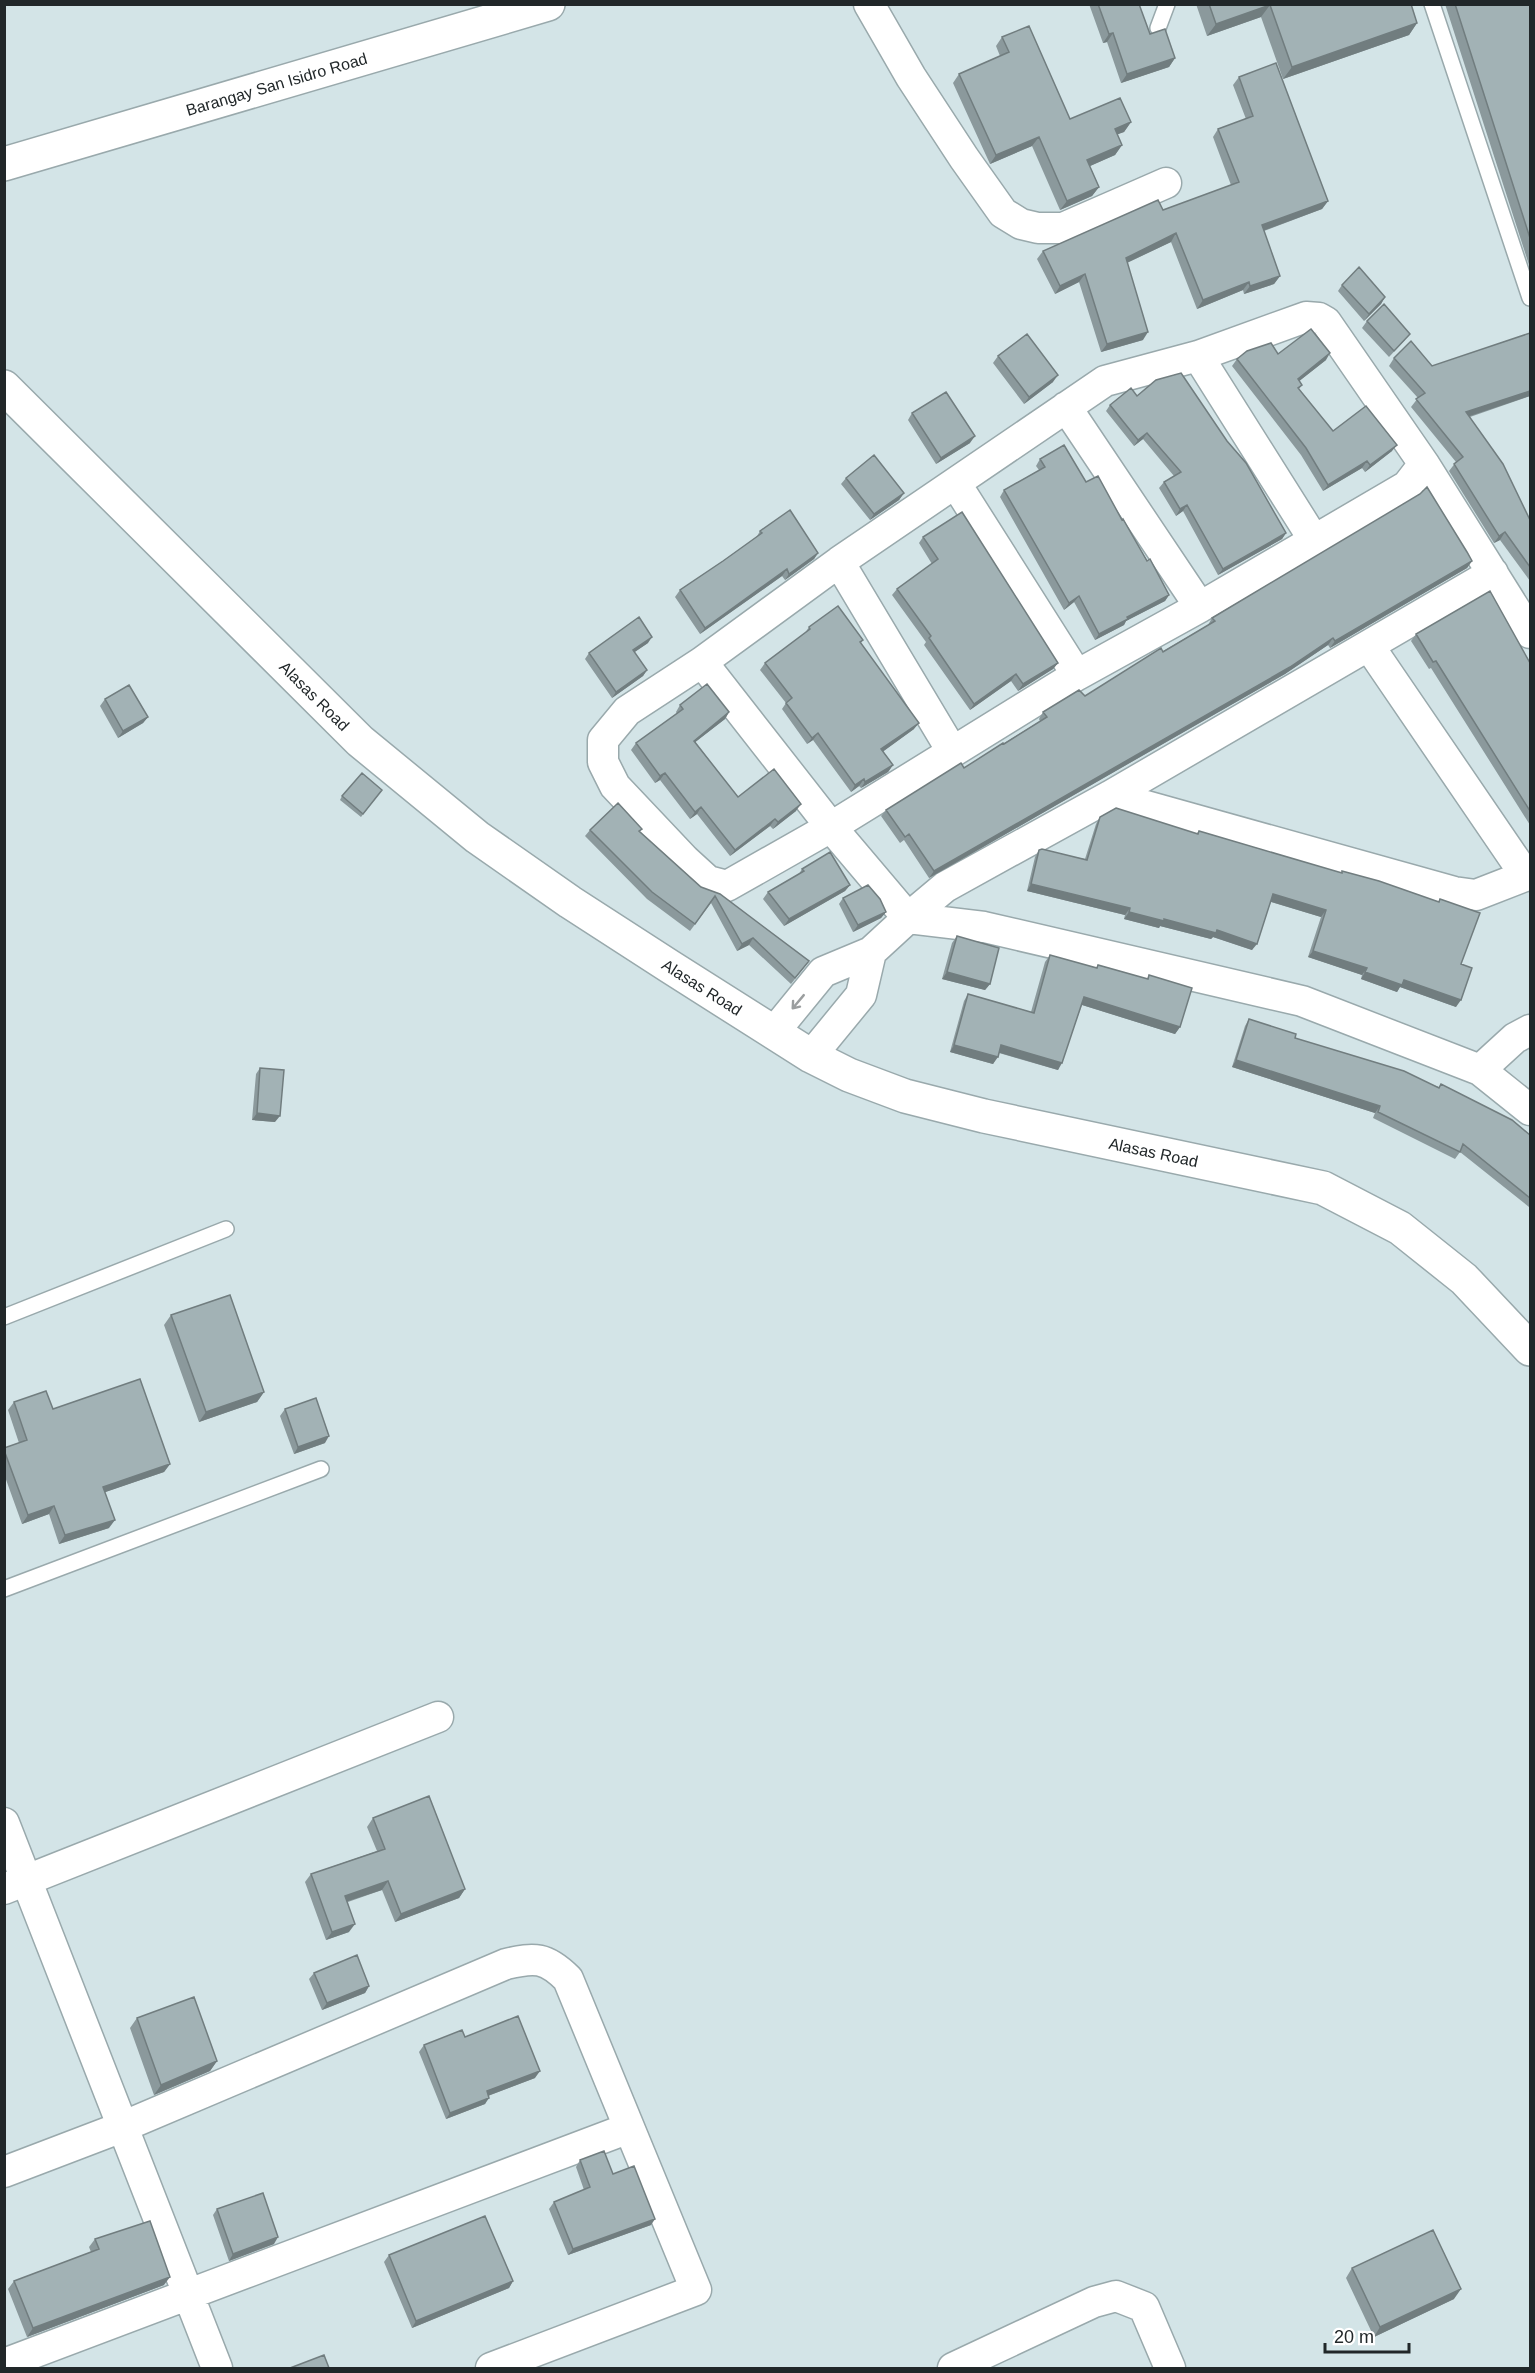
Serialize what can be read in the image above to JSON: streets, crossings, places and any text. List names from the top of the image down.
{
  "streets": {
    "street": ["Barangay San Isidro Road", "Alasas Road"]
  },
  "scale_bar": "20 m"
}
